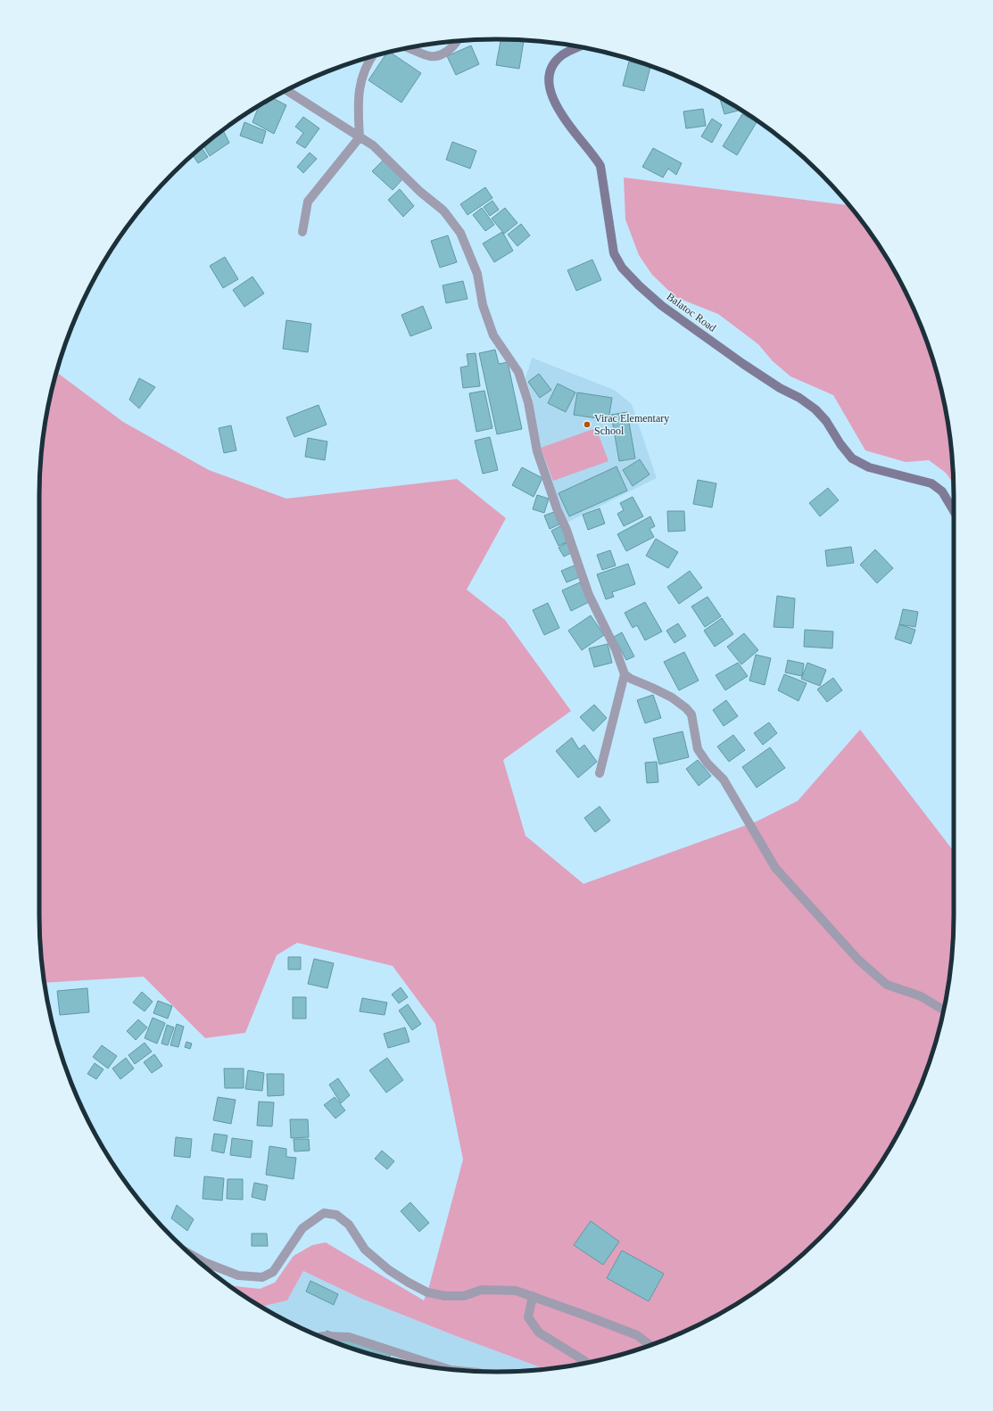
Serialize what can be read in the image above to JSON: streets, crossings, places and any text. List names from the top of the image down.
{
  "streets": {
    "main road": ["Balatoc Road"]
  },
  "places": ["Virac Elementary School"]
}
